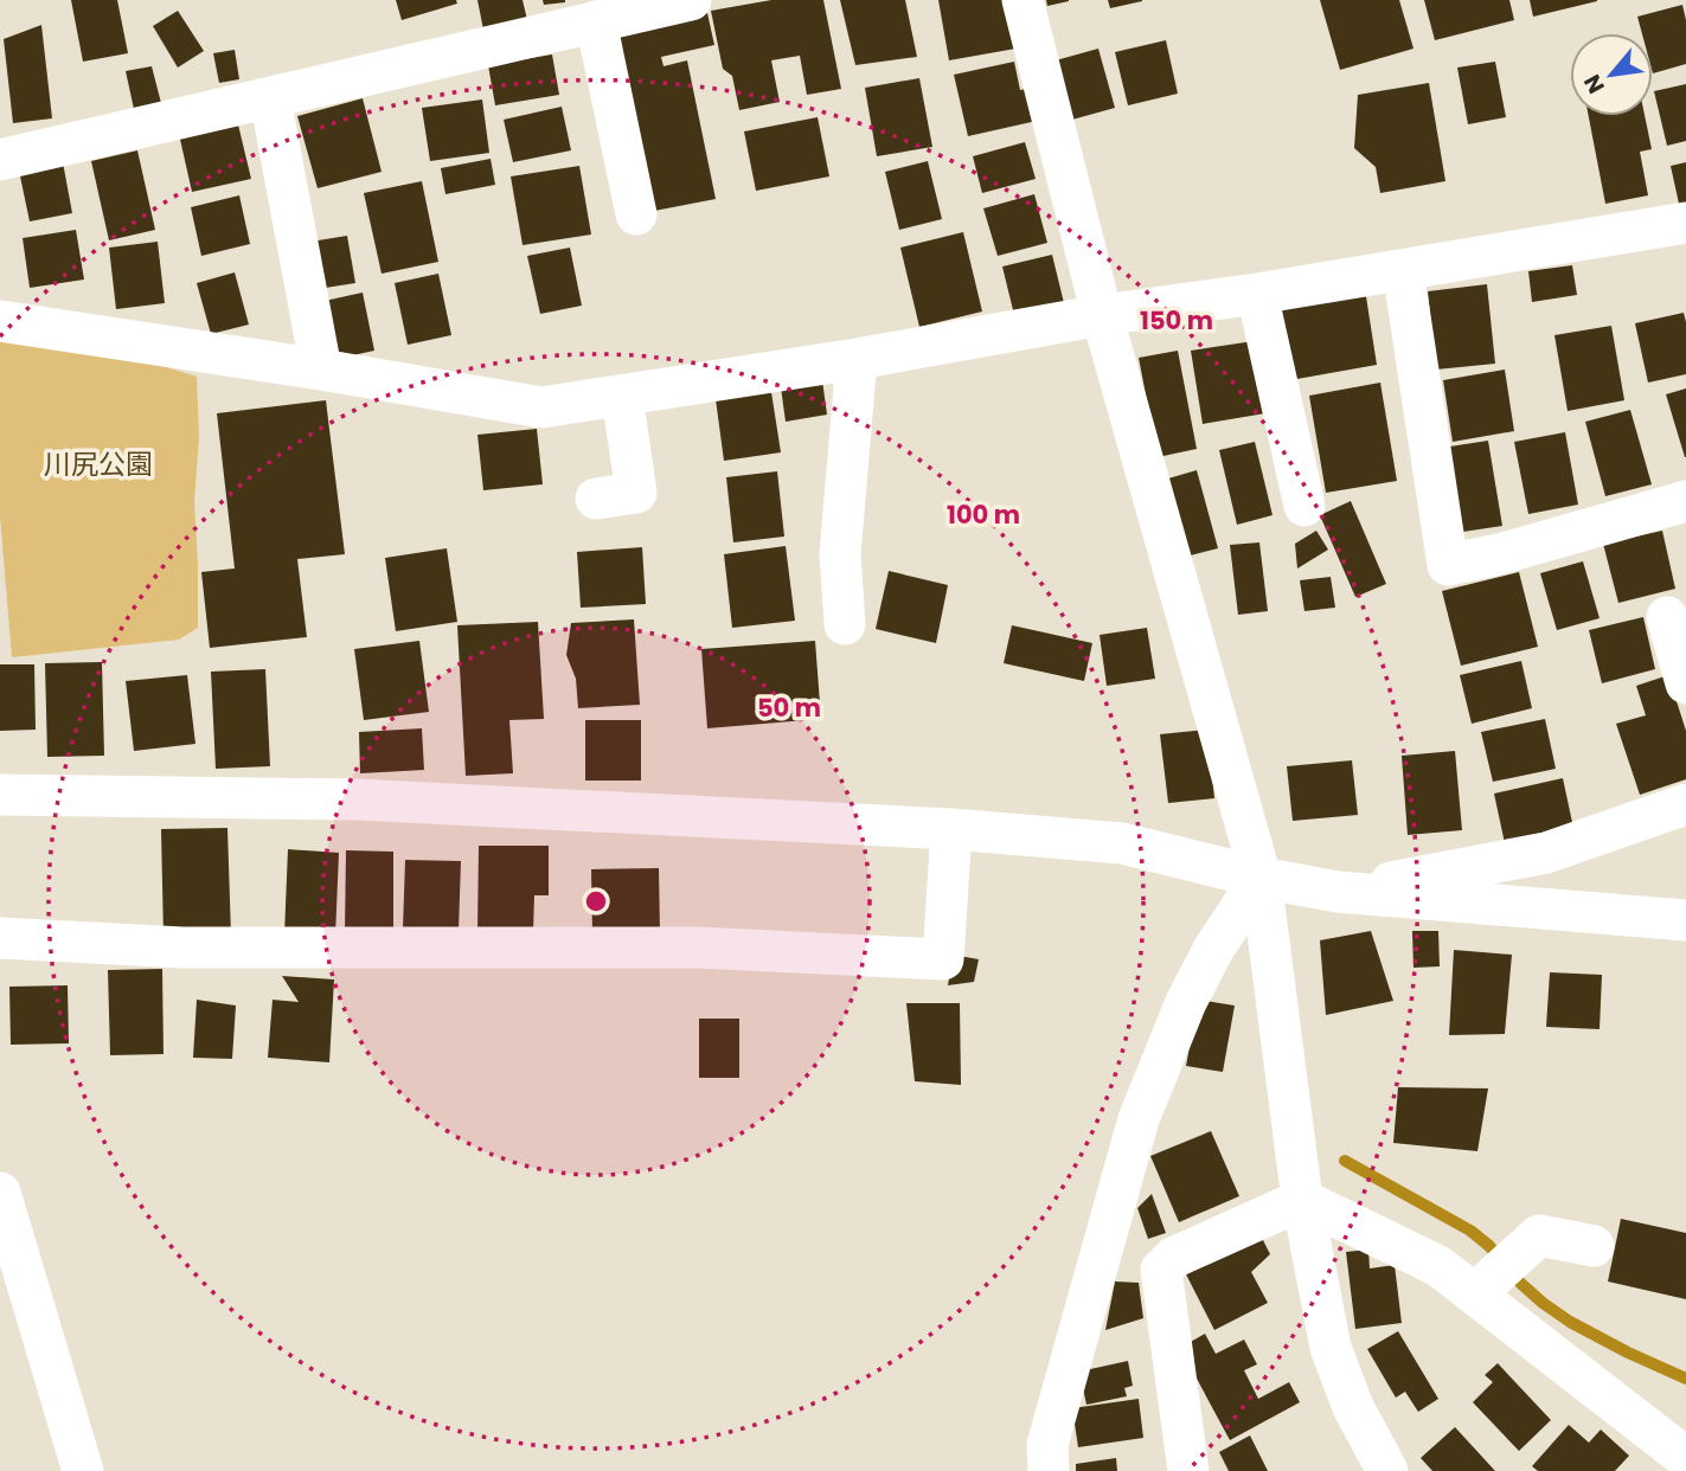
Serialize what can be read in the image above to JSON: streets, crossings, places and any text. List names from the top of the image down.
{
  "parks": ["川尻公園"],
  "north": "bottom left",
  "rings": ["150 m", "100 m", "50 m"]
}
